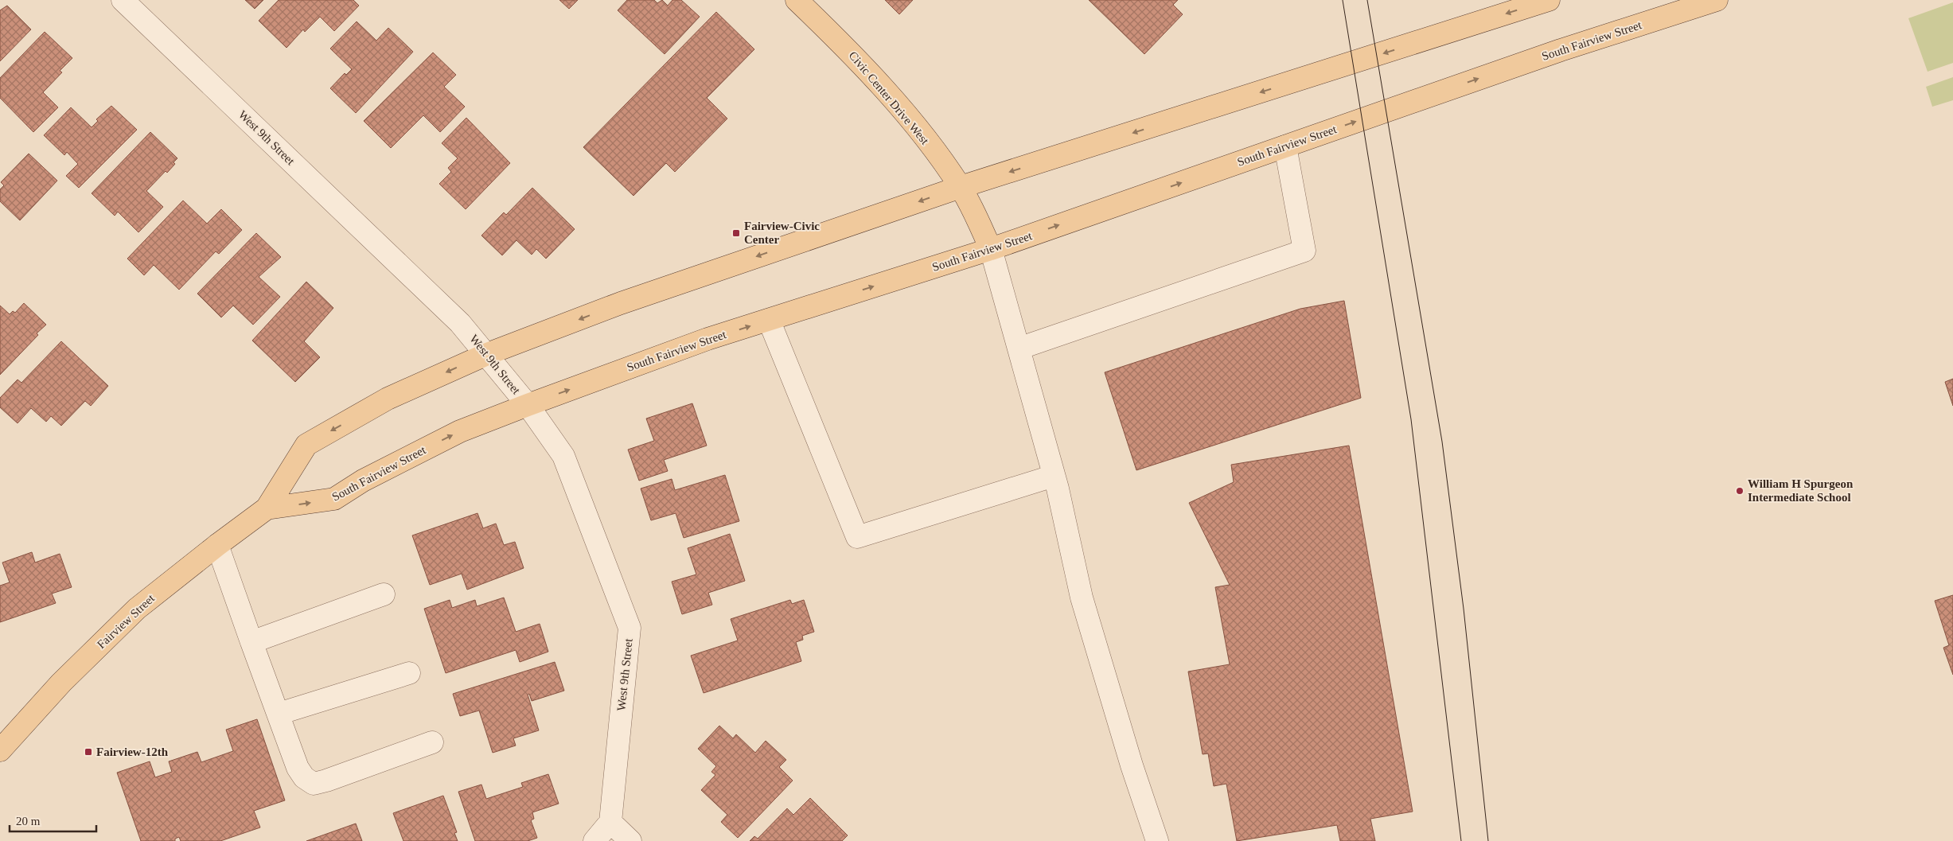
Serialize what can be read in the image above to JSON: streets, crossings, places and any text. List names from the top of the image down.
{
  "streets": {
    "main road": ["South Fairview Street", "Civic Center Drive West", "Fairview Street"],
    "street": ["West 9th Street"]
  },
  "crossings": [
    ["South Fairview Street", "Civic Center Drive West"],
    ["South Fairview Street", "West 9th Street"],
    ["South Fairview Street", "Fairview Street"]
  ],
  "places": {
    "transit": ["Fairview-Civic Center", "Fairview-12th"],
    "other": ["William H Spurgeon Intermediate School"]
  },
  "scale_bar": "20 m"
}
